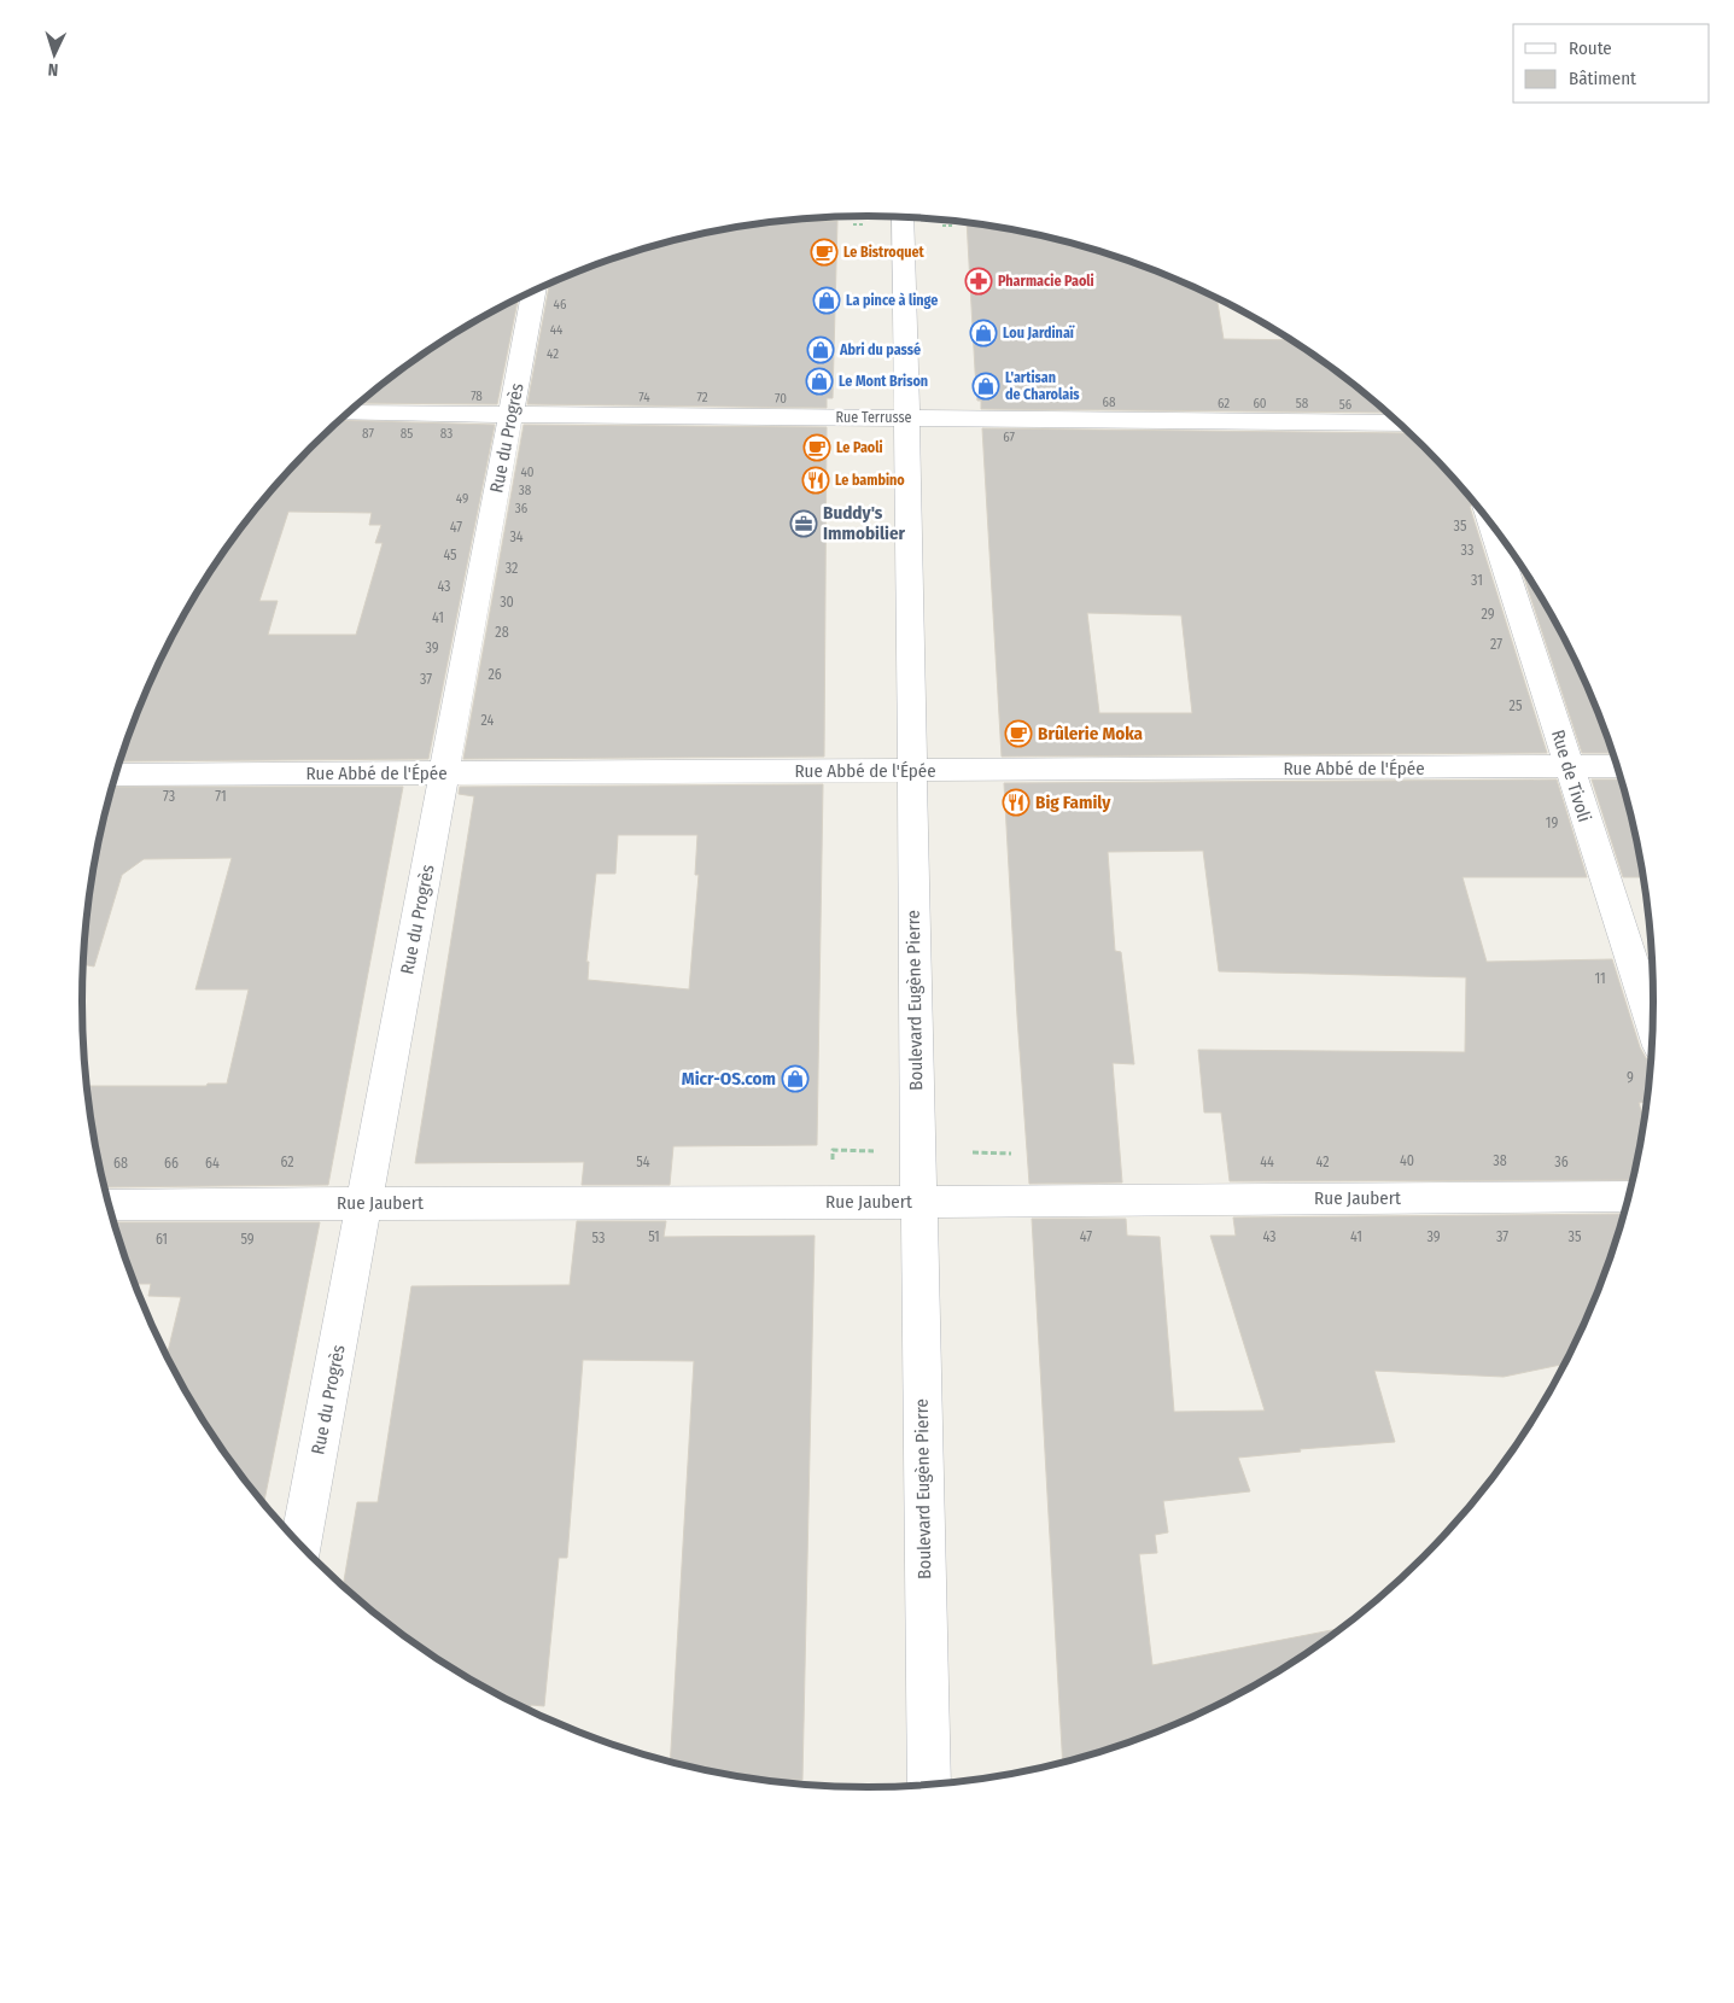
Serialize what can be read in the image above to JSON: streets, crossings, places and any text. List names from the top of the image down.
{
  "streets": {
    "street": [
      "Rue Terrusse",
      "Rue du Progrès",
      "Rue Abbé de l'Épée",
      "Rue de Tivoli",
      "Boulevard Eugène Pierre",
      "Rue Jaubert"
    ]
  },
  "crossings": [
    ["Rue Terrusse", "Rue du Progrès"],
    ["Rue Terrusse", "Boulevard Eugène Pierre"],
    ["Rue du Progrès", "Rue Abbé de l'Épée"],
    ["Rue du Progrès", "Rue Jaubert"],
    ["Rue Abbé de l'Épée", "Rue de Tivoli"],
    ["Rue Abbé de l'Épée", "Boulevard Eugène Pierre"],
    ["Boulevard Eugène Pierre", "Rue Jaubert"]
  ],
  "places": {
    "cafe": ["Le Bistroquet", "Le Paoli", "Brûlerie Moka"],
    "pharmacy": ["Pharmacie Paoli"],
    "shop": [
      "La pince à linge",
      "Lou Jardinaï",
      "Abri du passé",
      "Le Mont Brison",
      "L'artisan de Charolais",
      "Micr-OS.com"
    ],
    "restaurant": ["Le bambino", "Big Family"],
    "office": ["Buddy's Immobilier"]
  },
  "house_numbers": [
    "46",
    "44",
    "42",
    "78",
    "74",
    "72",
    "70",
    "68",
    "62",
    "60",
    "58",
    "56",
    "87",
    "85",
    "83",
    "67",
    "40",
    "38",
    "49",
    "36",
    "35",
    "47",
    "34",
    "33",
    "45",
    "32",
    "31",
    "43",
    "30",
    "29",
    "41",
    "28",
    "27",
    "39",
    "26",
    "37",
    "25",
    "24",
    "73",
    "71",
    "19",
    "11",
    "9",
    "40",
    "38",
    "62",
    "54",
    "44",
    "42",
    "36",
    "68",
    "66",
    "64",
    "51",
    "47",
    "43",
    "41",
    "39",
    "37",
    "35",
    "53",
    "61",
    "59"
  ],
  "legend": ["Route", "Bâtiment"],
  "north": "bottom"
}
